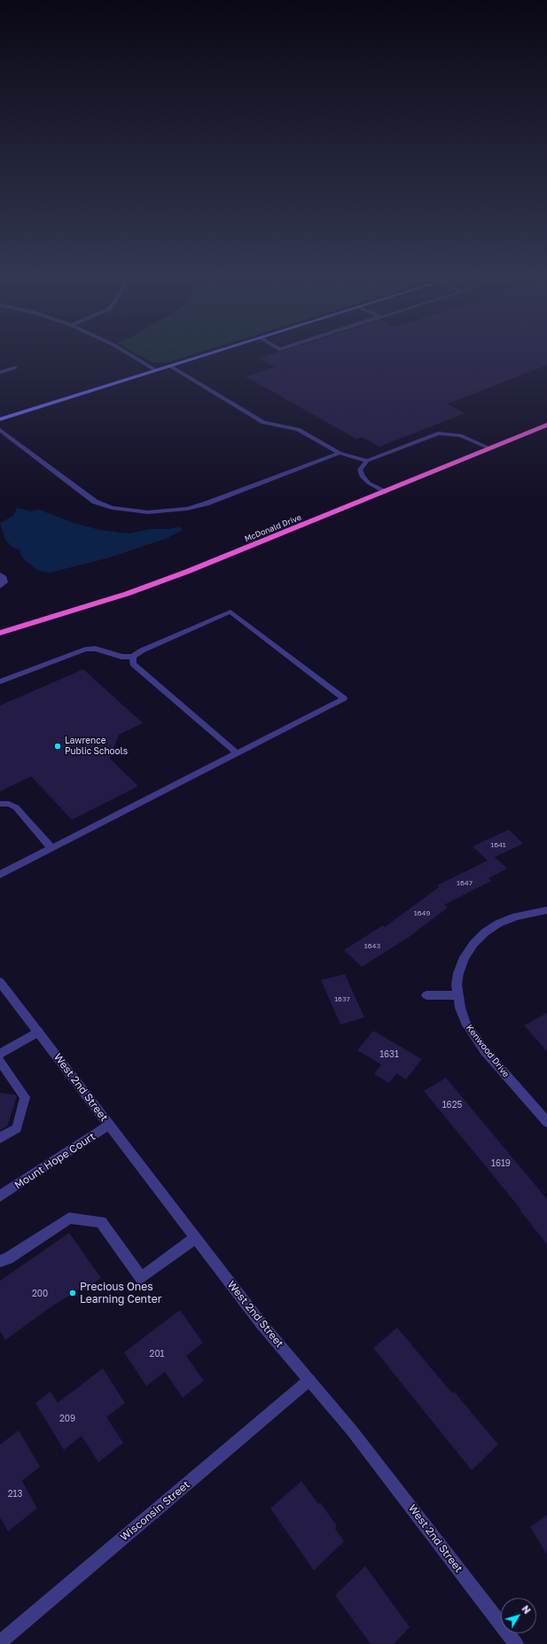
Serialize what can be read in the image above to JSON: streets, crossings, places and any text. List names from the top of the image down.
{
  "streets": {
    "highway": ["McDonald Drive"],
    "street": [
      "Kenwood Drive",
      "West 2nd Street",
      "Mount Hope Court",
      "Wisconsin Street"
    ]
  },
  "crossings": [
    ["West 2nd Street", "Mount Hope Court"],
    ["West 2nd Street", "Wisconsin Street"]
  ],
  "places": ["Lawrence Public Schools", "Precious Ones Learning Center"],
  "house_numbers": [
    "1641",
    "1647",
    "1649",
    "1643",
    "1637",
    "1631",
    "1625",
    "1619",
    "200",
    "201",
    "209",
    "213"
  ],
  "north": "top right"
}
